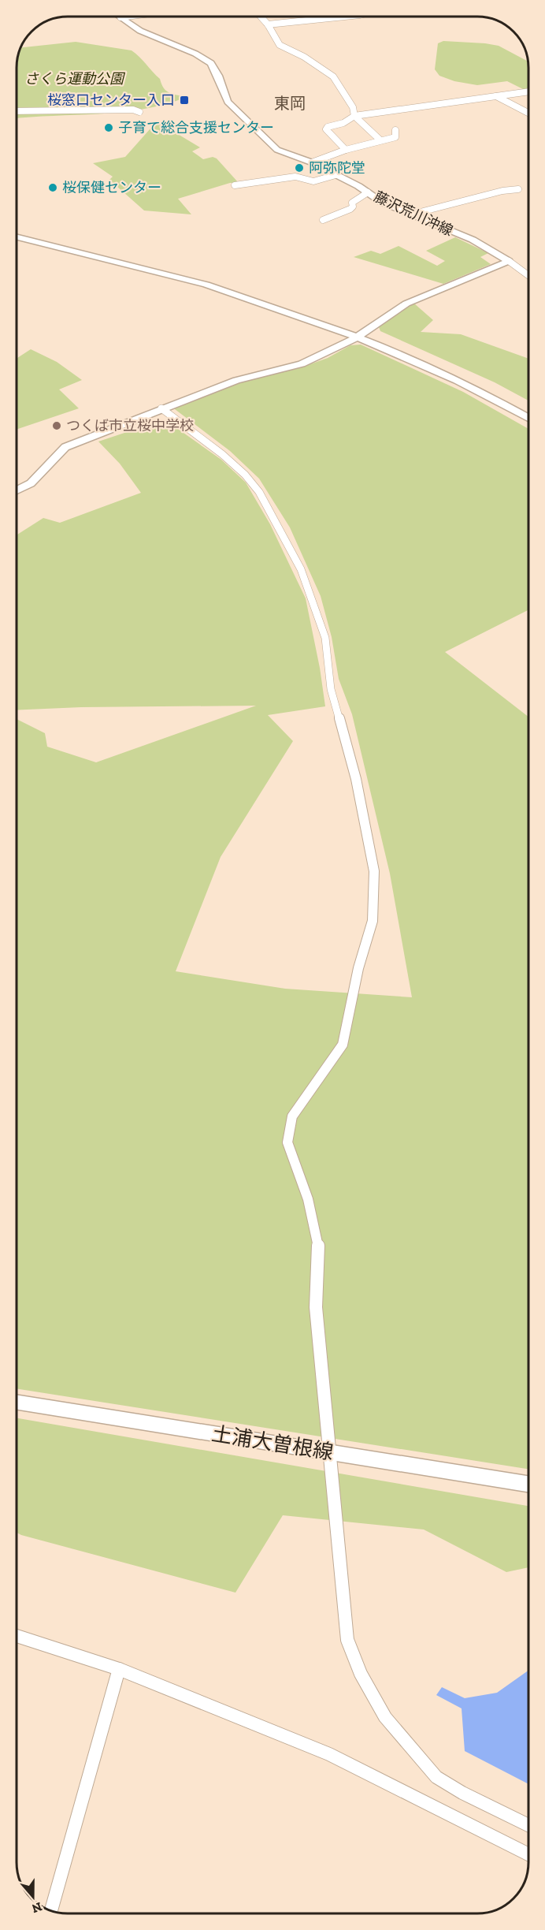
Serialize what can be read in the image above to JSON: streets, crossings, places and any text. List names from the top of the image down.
{
  "streets": {
    "main road": ["藤沢荒川沖線", "土浦大曽根線"]
  },
  "districts": ["東岡"],
  "parks": ["さくら運動公園"],
  "places": {
    "transit": ["桜窓口センター入口"],
    "other": [
      "子育て総合支援センター",
      "阿弥陀堂",
      "桜保健センター",
      "つくば市立桜中学校"
    ]
  },
  "north": "bottom"
}
